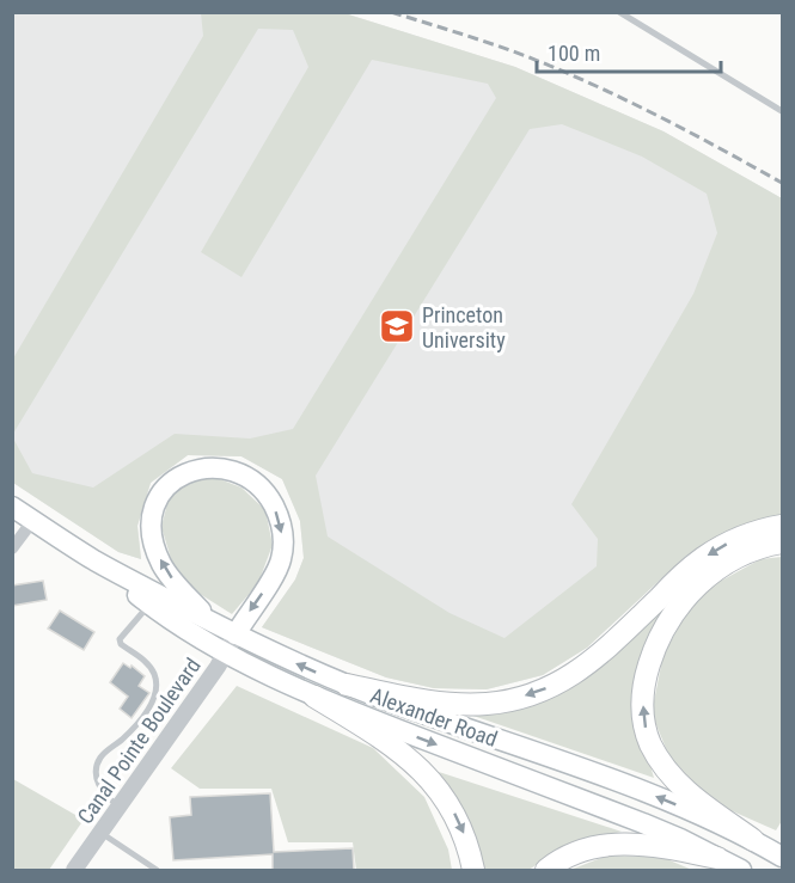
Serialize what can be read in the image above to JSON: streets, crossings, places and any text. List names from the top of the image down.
{
  "streets": {
    "main road": ["Alexander Road"],
    "street": ["Canal Pointe Boulevard"]
  },
  "crossings": [
    ["Alexander Road", "Canal Pointe Boulevard"]
  ],
  "places": {
    "school or university": ["Princeton University"]
  },
  "scale_bar": "100 m"
}
